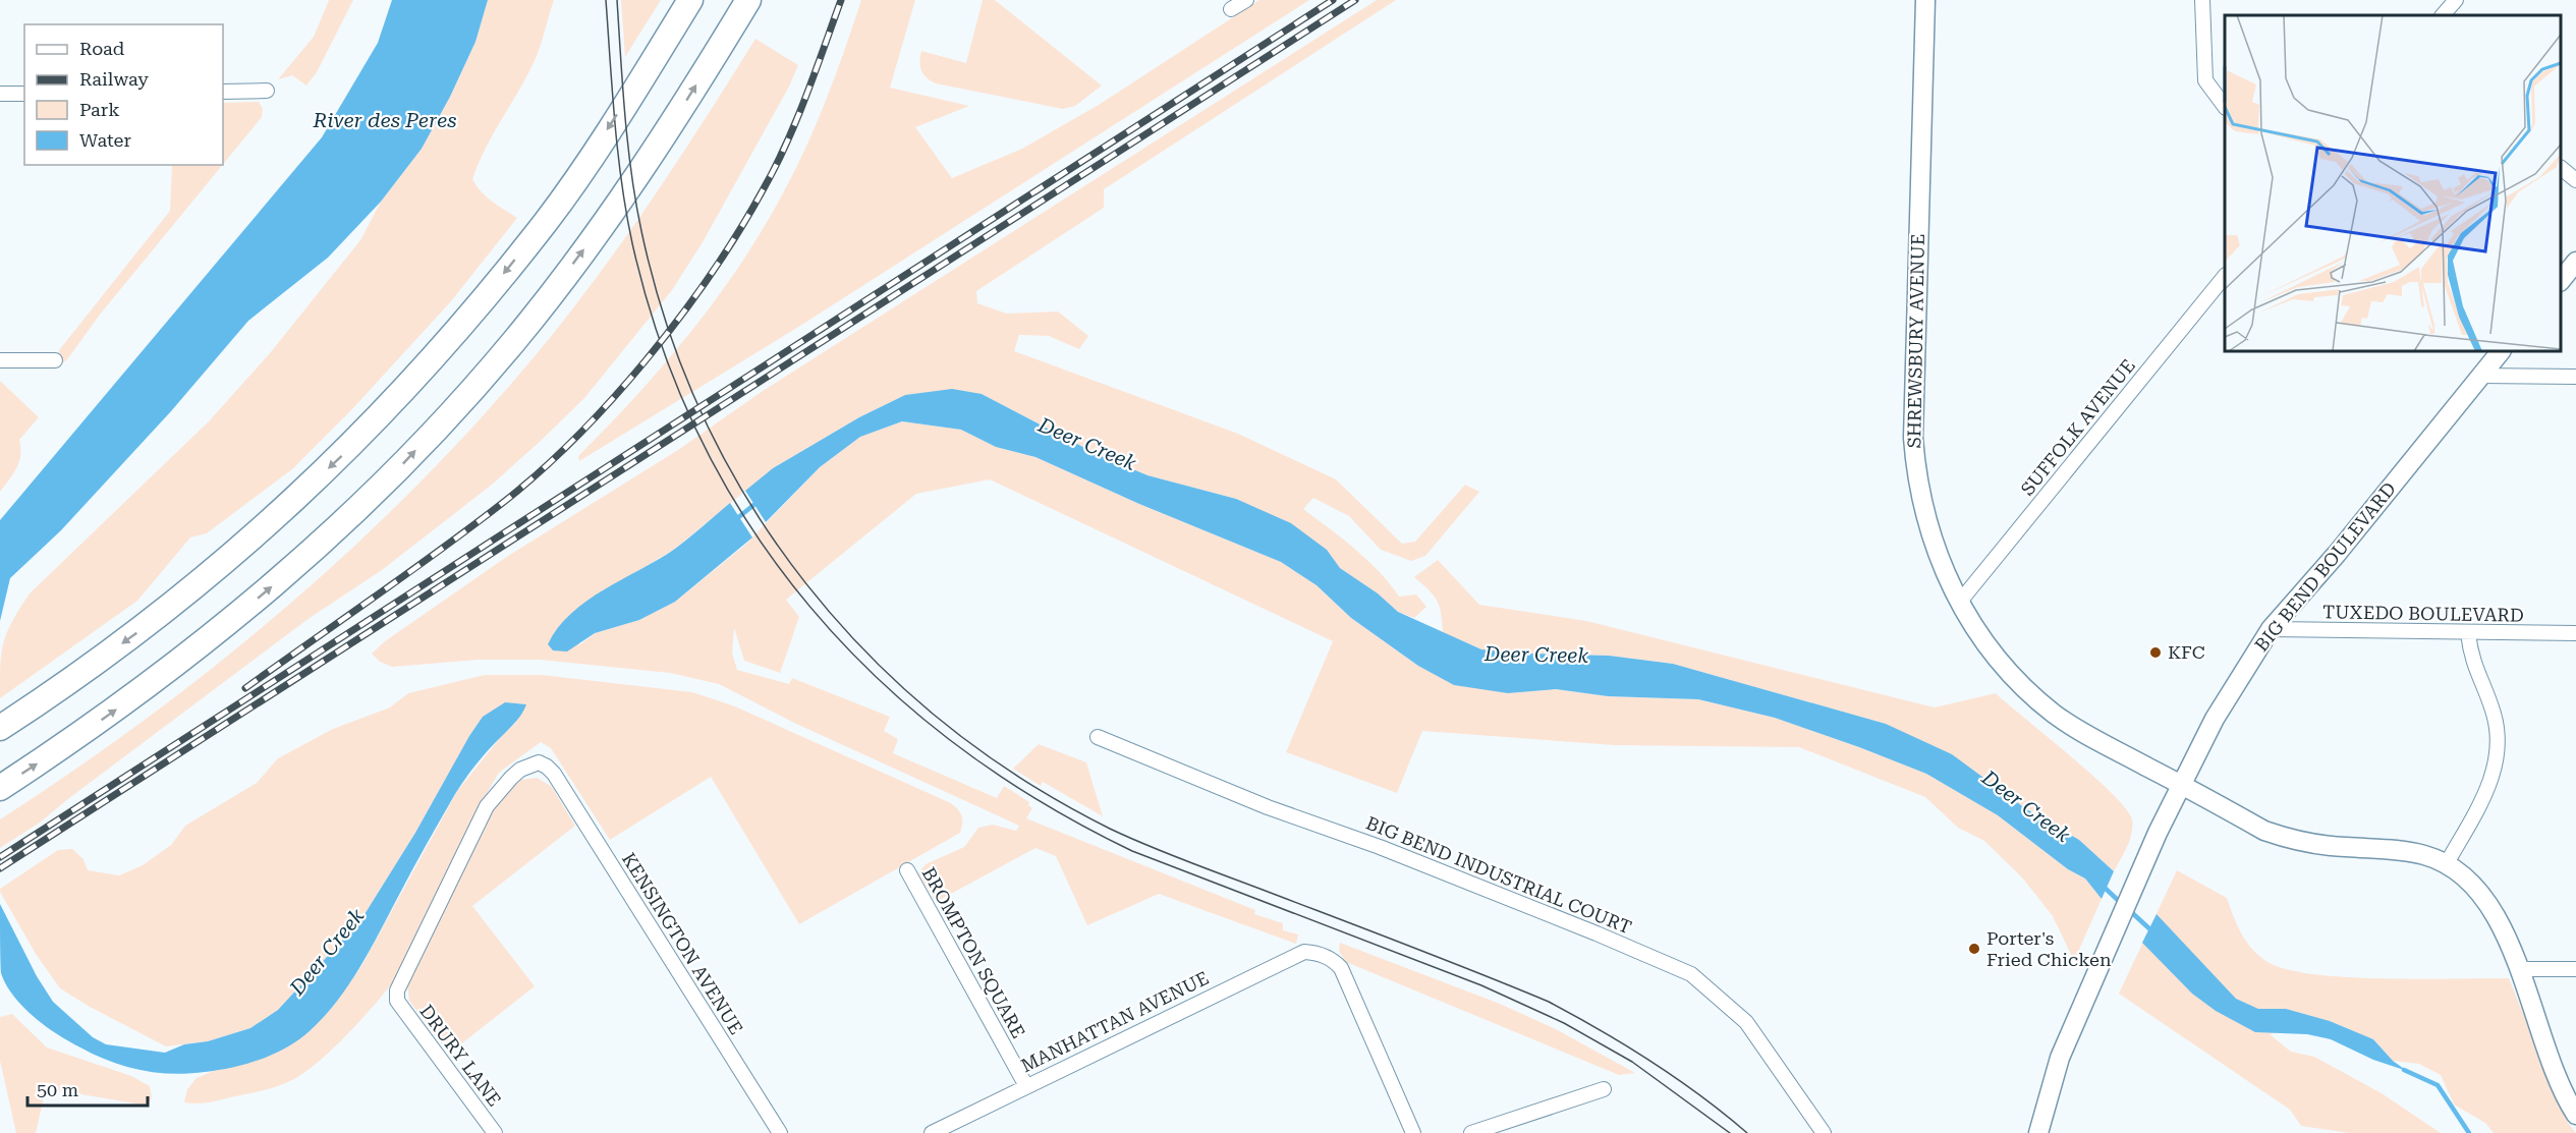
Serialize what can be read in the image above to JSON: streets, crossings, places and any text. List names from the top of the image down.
{
  "streets": {
    "main road": ["SHREWSBURY AVENUE", "BIG BEND BOULEVARD"],
    "street": [
      "SUFFOLK AVENUE",
      "TUXEDO BOULEVARD",
      "BIG BEND INDUSTRIAL COURT",
      "KENSINGTON AVENUE",
      "BROMPTON SQUARE",
      "MANHATTAN AVENUE",
      "DRURY LANE"
    ]
  },
  "crossings": [
    ["SHREWSBURY AVENUE", "SUFFOLK AVENUE"],
    ["SHREWSBURY AVENUE", "BIG BEND BOULEVARD"],
    ["BIG BEND BOULEVARD", "TUXEDO BOULEVARD"],
    ["KENSINGTON AVENUE", "DRURY LANE"],
    ["BROMPTON SQUARE", "MANHATTAN AVENUE"]
  ],
  "water": ["River des Peres", "Deer Creek"],
  "places": ["KFC", "Porter's Fried Chicken"],
  "legend": [
    "Road",
    "Railway",
    "Park",
    "Water"
  ],
  "scale_bar": "50 m"
}
